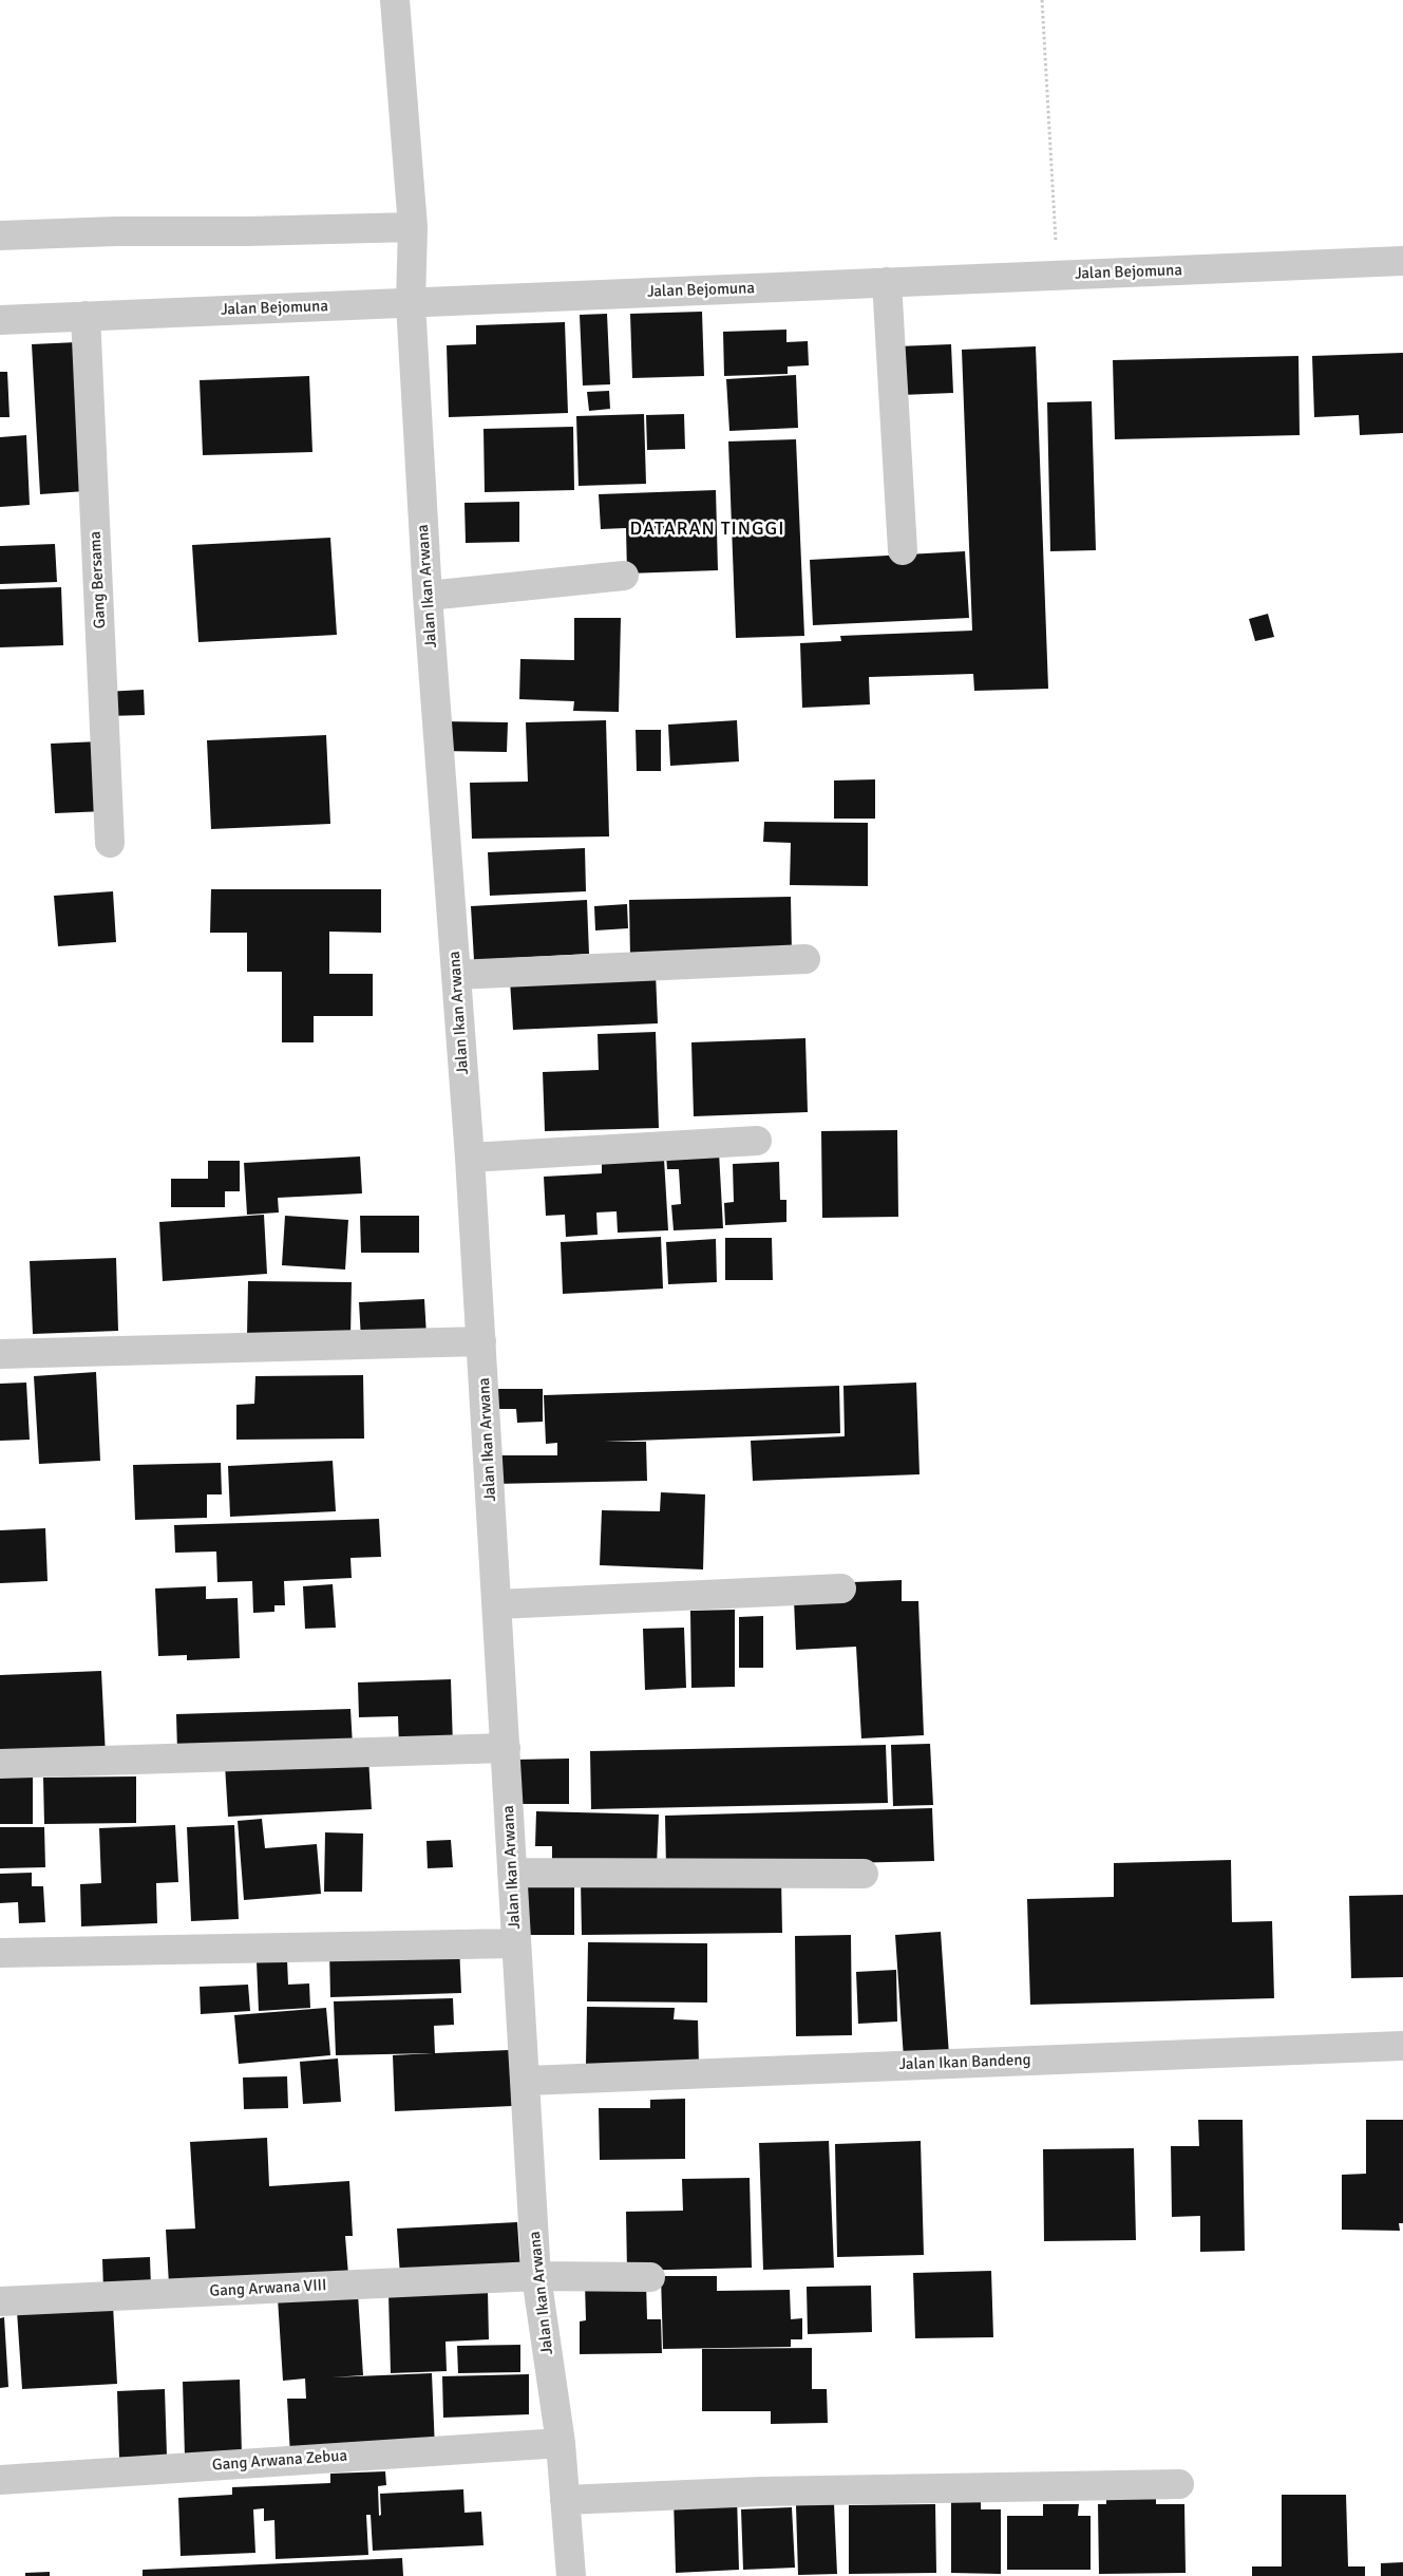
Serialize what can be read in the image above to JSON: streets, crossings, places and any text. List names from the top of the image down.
{
  "streets": {
    "street": [
      "Jalan Bejomuna",
      "Gang Bersama",
      "Jalan Ikan Arwana",
      "Jalan Ikan Bandeng",
      "Gang Arwana VIII",
      "Gang Arwana Zebua"
    ]
  },
  "crossings": [
    ["Jalan Bejomuna", "Gang Bersama"],
    ["Jalan Bejomuna", "Jalan Ikan Arwana"],
    ["Jalan Ikan Arwana", "Jalan Ikan Bandeng"],
    ["Jalan Ikan Arwana", "Gang Arwana VIII"],
    ["Jalan Ikan Arwana", "Gang Arwana Zebua"]
  ],
  "districts": ["DATARAN TINGGI"]
}
